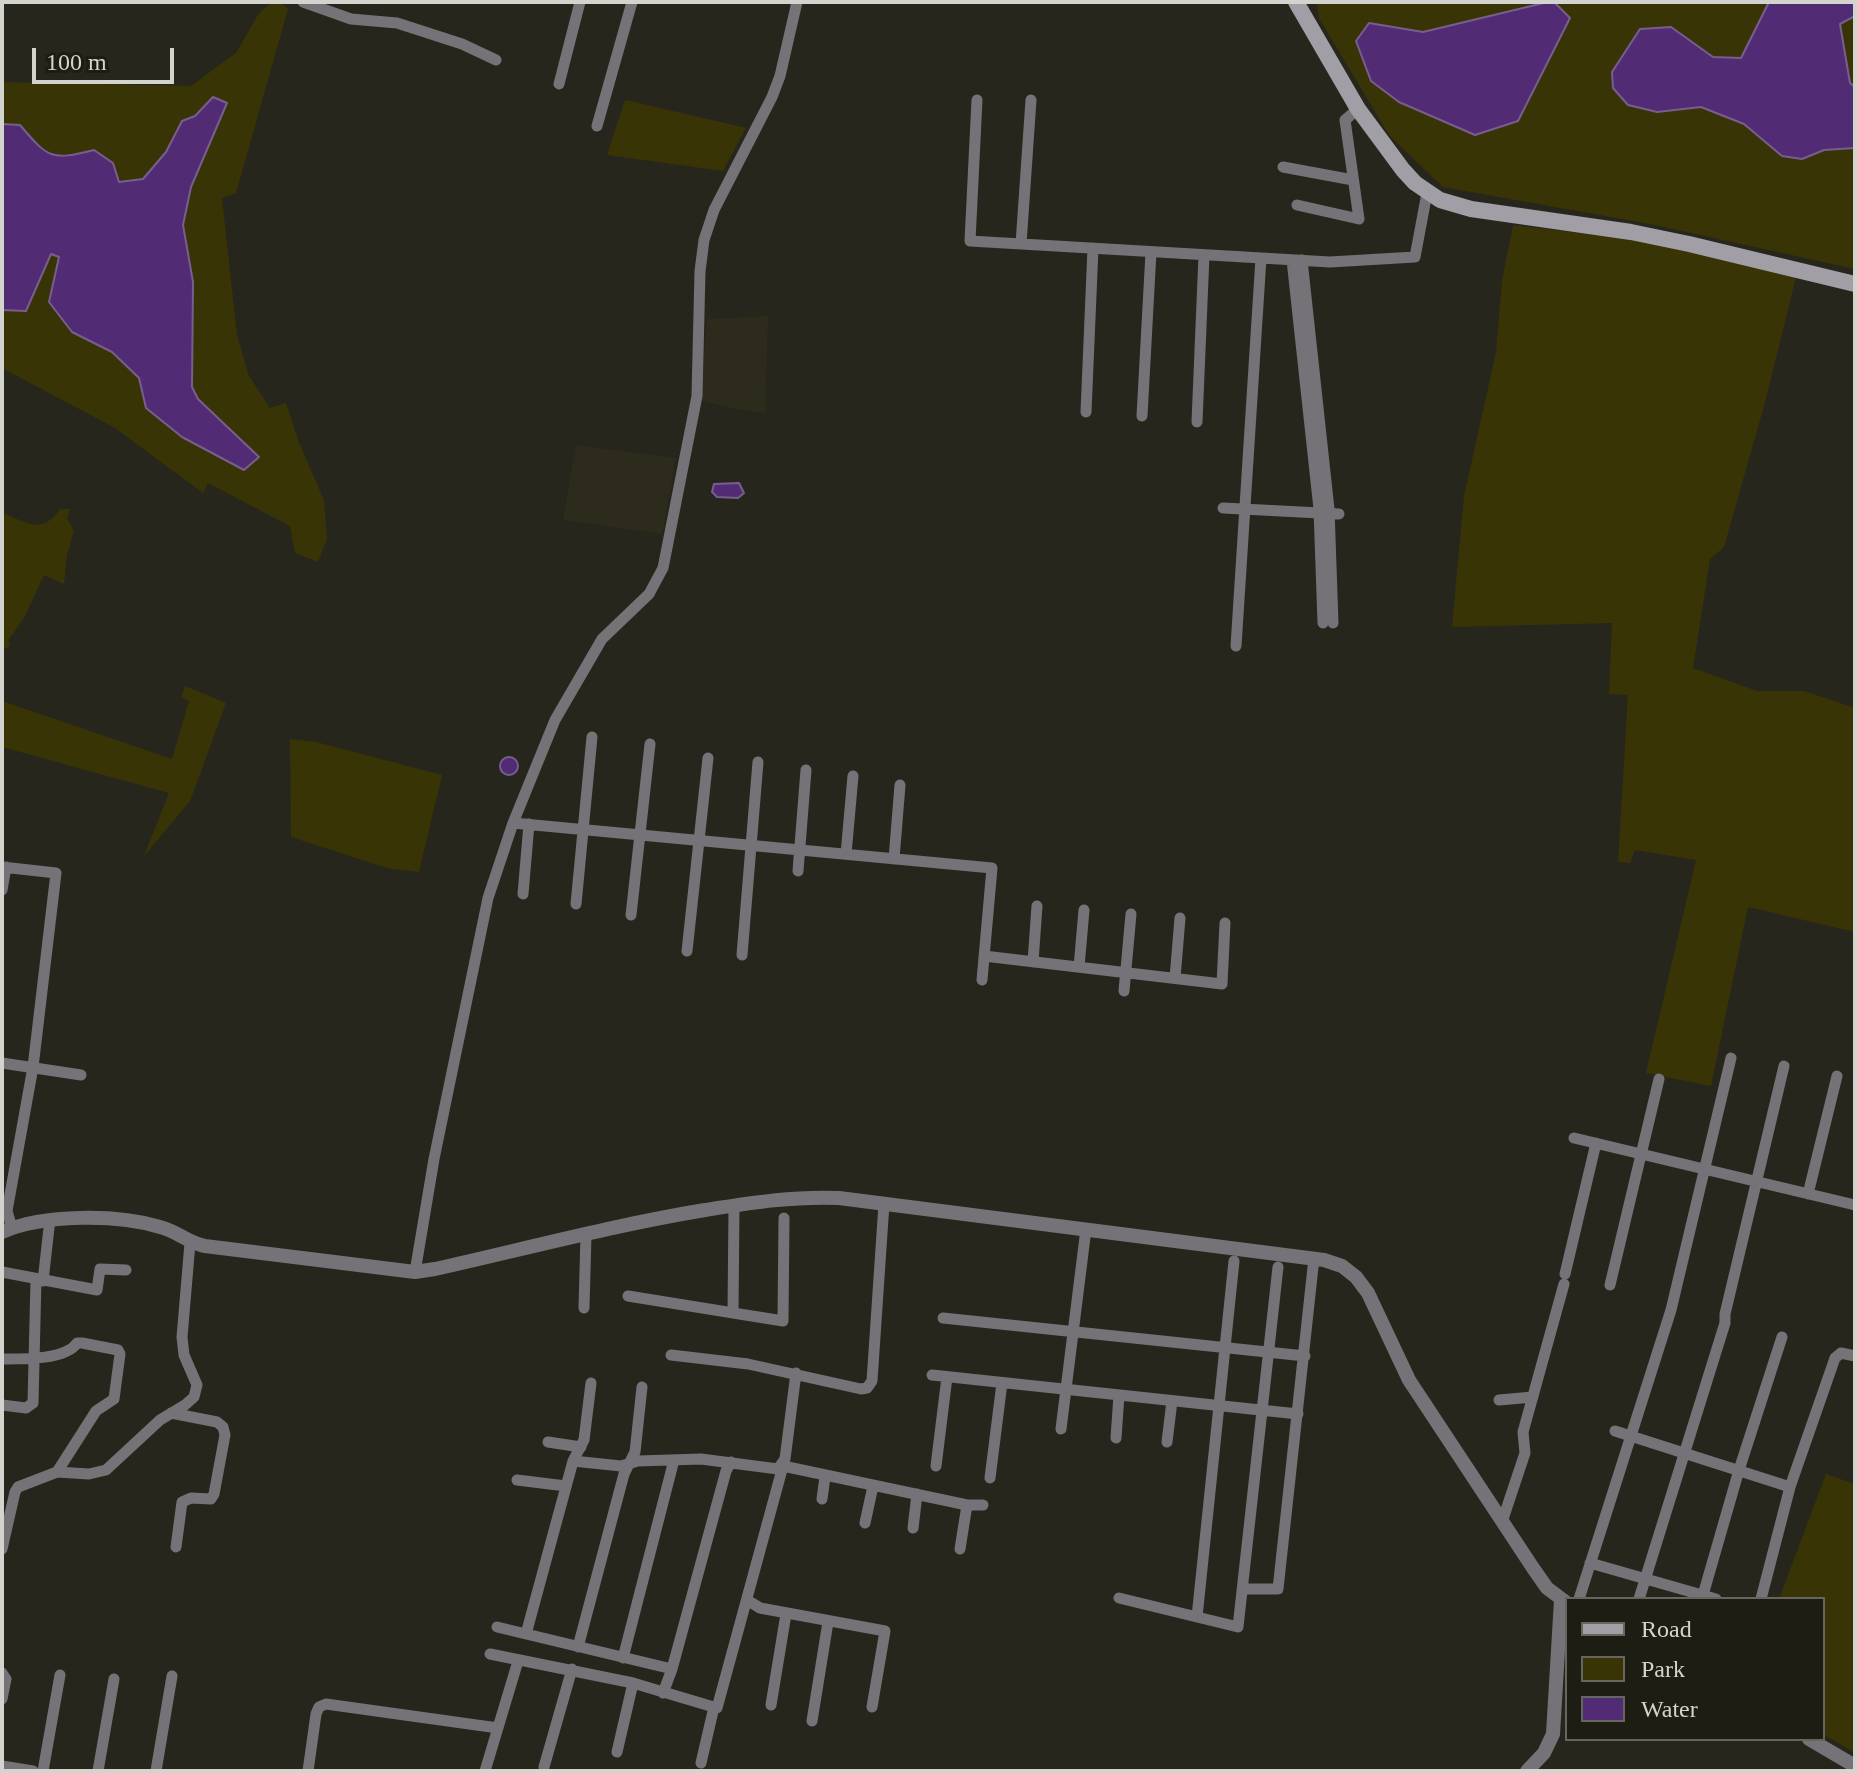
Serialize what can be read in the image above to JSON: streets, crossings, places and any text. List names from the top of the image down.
{
  "legend": ["Road", "Park", "Water"],
  "scale_bar": "100 m"
}
